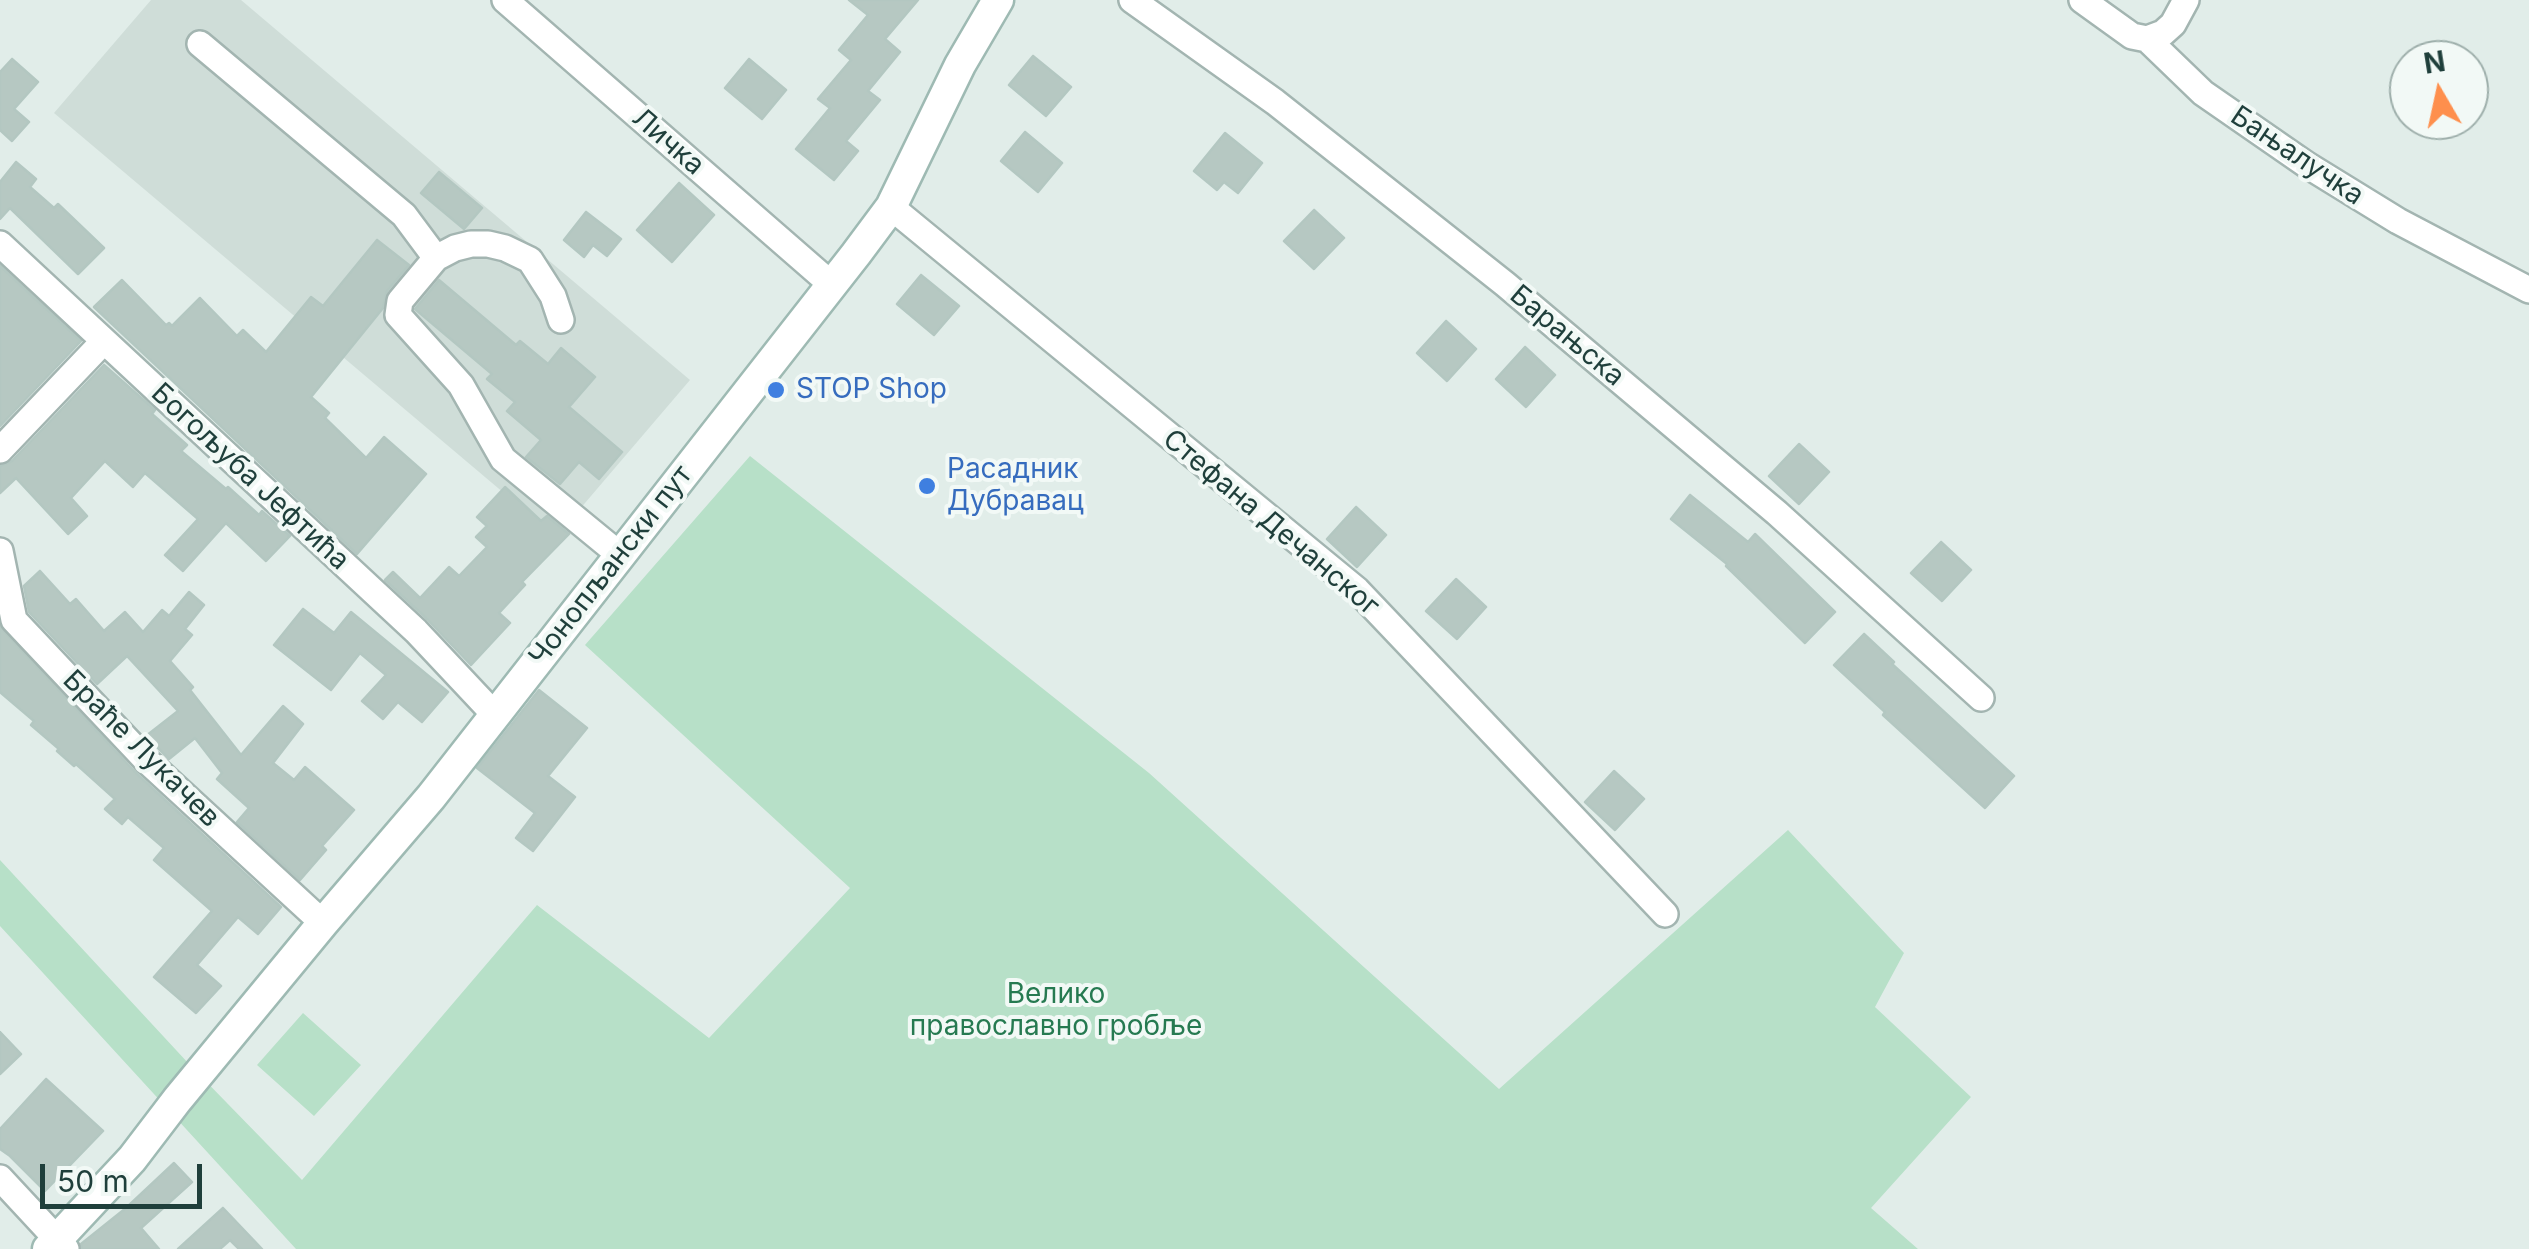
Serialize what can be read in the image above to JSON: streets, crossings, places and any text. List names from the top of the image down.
{
  "streets": {
    "street": [
      "Личка",
      "Бањалучка",
      "Барањска",
      "Богољуба Јефтића",
      "Стефана Дечанског",
      "Чонопљански пут",
      "Браће Лукачев"
    ]
  },
  "crossings": [
    ["Личка", "Чонопљански пут"],
    ["Богољуба Јефтића", "Чонопљански пут"],
    ["Стефана Дечанског", "Чонопљански пут"],
    ["Чонопљански пут", "Браће Лукачев"]
  ],
  "parks": ["Велико православно гробље"],
  "places": ["STOP Shop", "Расадник Дубравац"],
  "scale_bar": "50 m",
  "north": "top"
}
